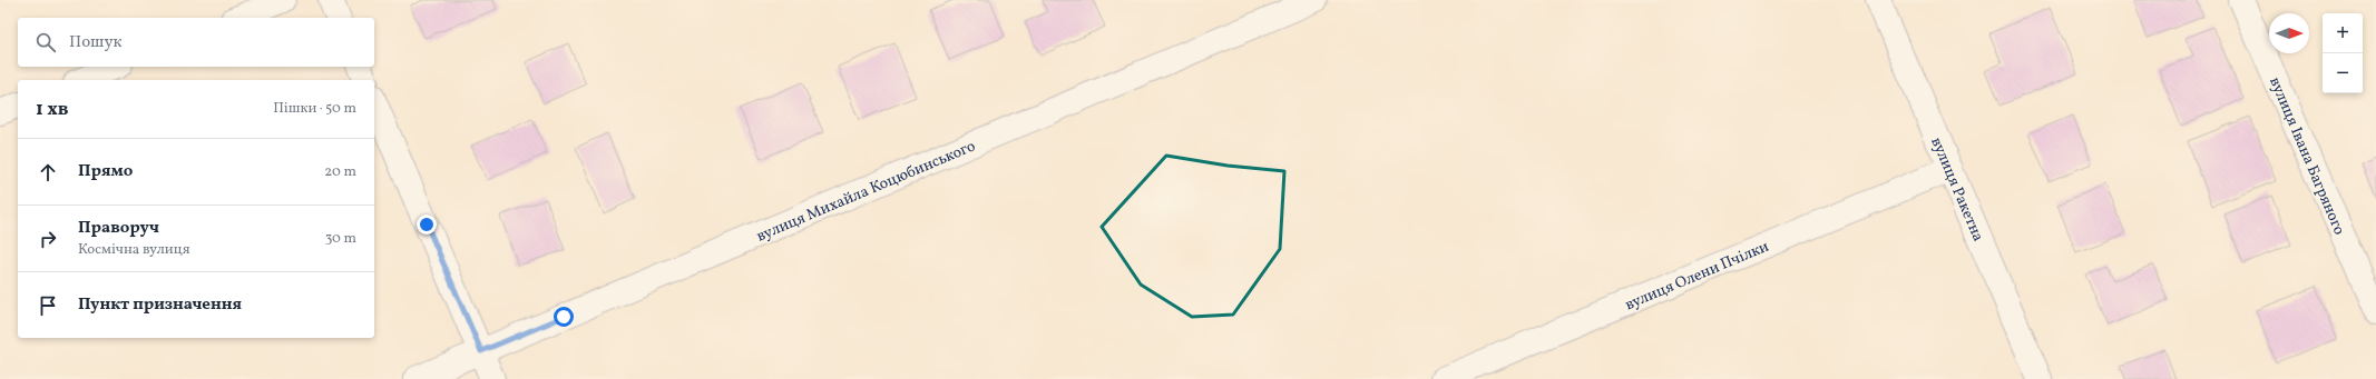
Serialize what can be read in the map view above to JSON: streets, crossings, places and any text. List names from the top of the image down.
{
  "streets": {
    "street": [
      "вулиця Івана Багряного",
      "вулиця Ракетна",
      "вулиця Михайла Коцюбинського",
      "вулиця Олени Пчілки"
    ]
  },
  "crossings": [
    ["вулиця Ракетна", "вулиця Олени Пчілки"]
  ],
  "north": "right",
  "page": {
    "map_buttons": ["+", "−"],
    "search": "Пошук",
    "heading": ["1 хв", "Пішки · 50 m"],
    "list": [
      ["Прямо", "20 m"],
      ["Праворуч", "Космічна вулиця", "30 m"],
      "Пункт призначення"
    ]
  }
}
